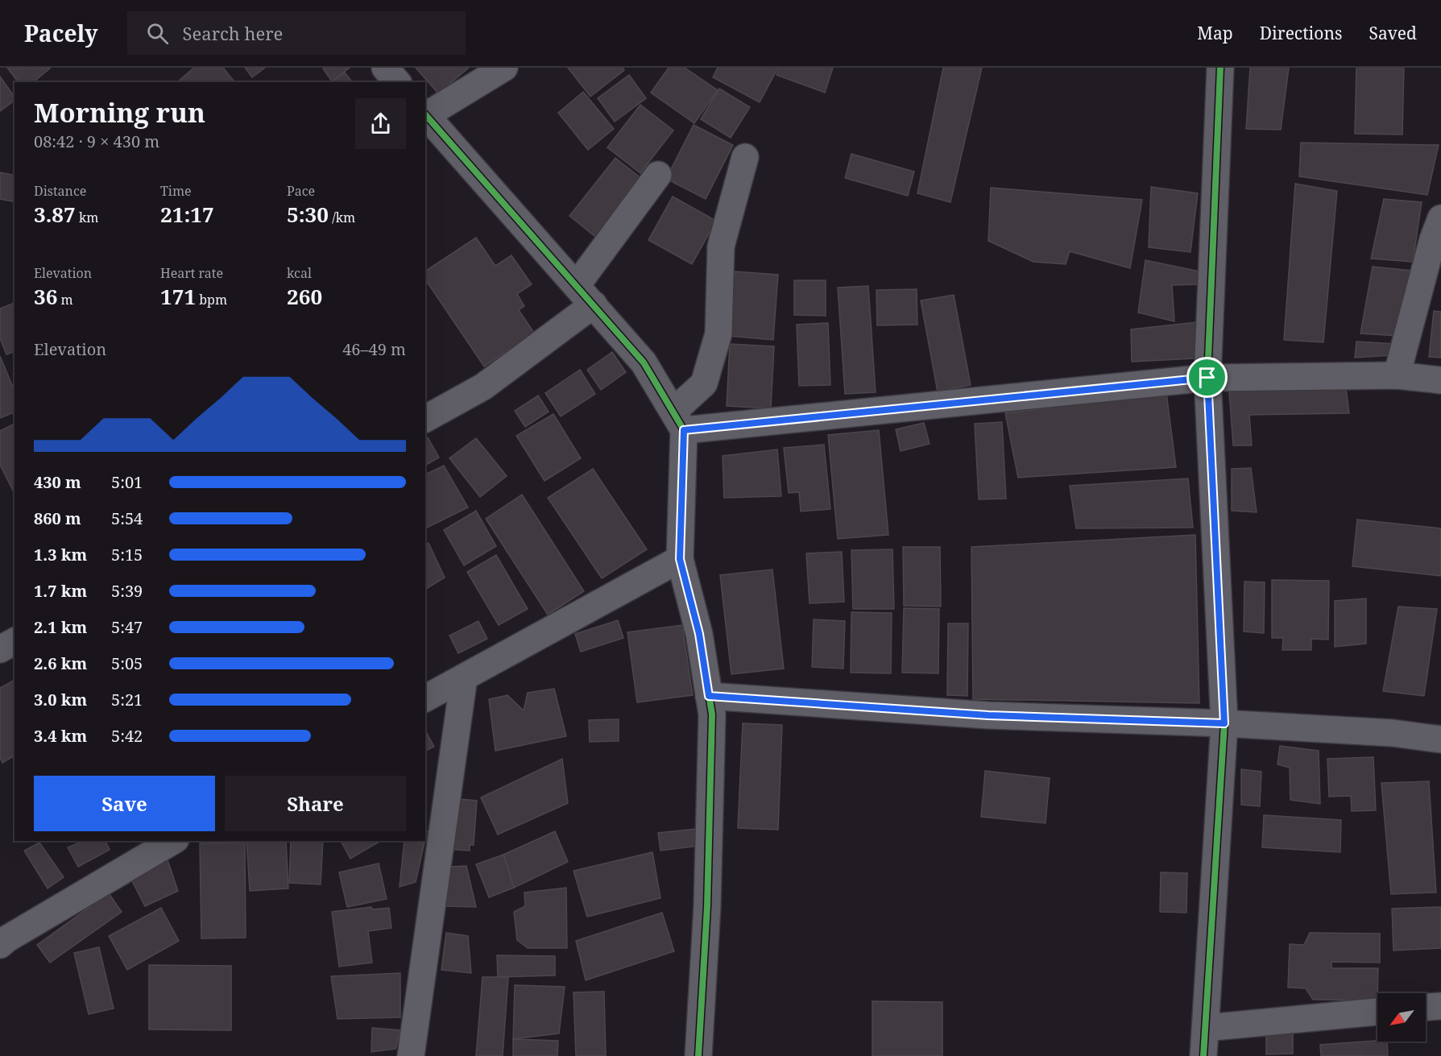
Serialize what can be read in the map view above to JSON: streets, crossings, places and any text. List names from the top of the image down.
{
  "north": "bottom left",
  "page": {
    "header": "Pacely",
    "search": "Search here",
    "nav": ["Map", "Directions", "Saved"],
    "heading": ["Morning run", "08:42 · 9 × 430 m"],
    "stats": [
      ["Distance", "3.87 km"],
      ["Time", "21:17"],
      ["Pace", "5:30 /km"],
      ["Elevation", "36 m"],
      ["Heart rate", "171 bpm"],
      ["kcal", "260"]
    ],
    "chart": ["Elevation", "46–49 m"],
    "list": [
      {
        "name": "430 m",
        "note": "5:01"
      },
      {
        "name": "860 m",
        "note": "5:54"
      },
      {
        "name": "1.3 km",
        "note": "5:15"
      },
      {
        "name": "1.7 km",
        "note": "5:39"
      },
      {
        "name": "2.1 km",
        "note": "5:47"
      },
      {
        "name": "2.6 km",
        "note": "5:05"
      },
      {
        "name": "3.0 km",
        "note": "5:21"
      },
      {
        "name": "3.4 km",
        "note": "5:42"
      }
    ],
    "buttons": ["Save", "Share"]
  }
}
